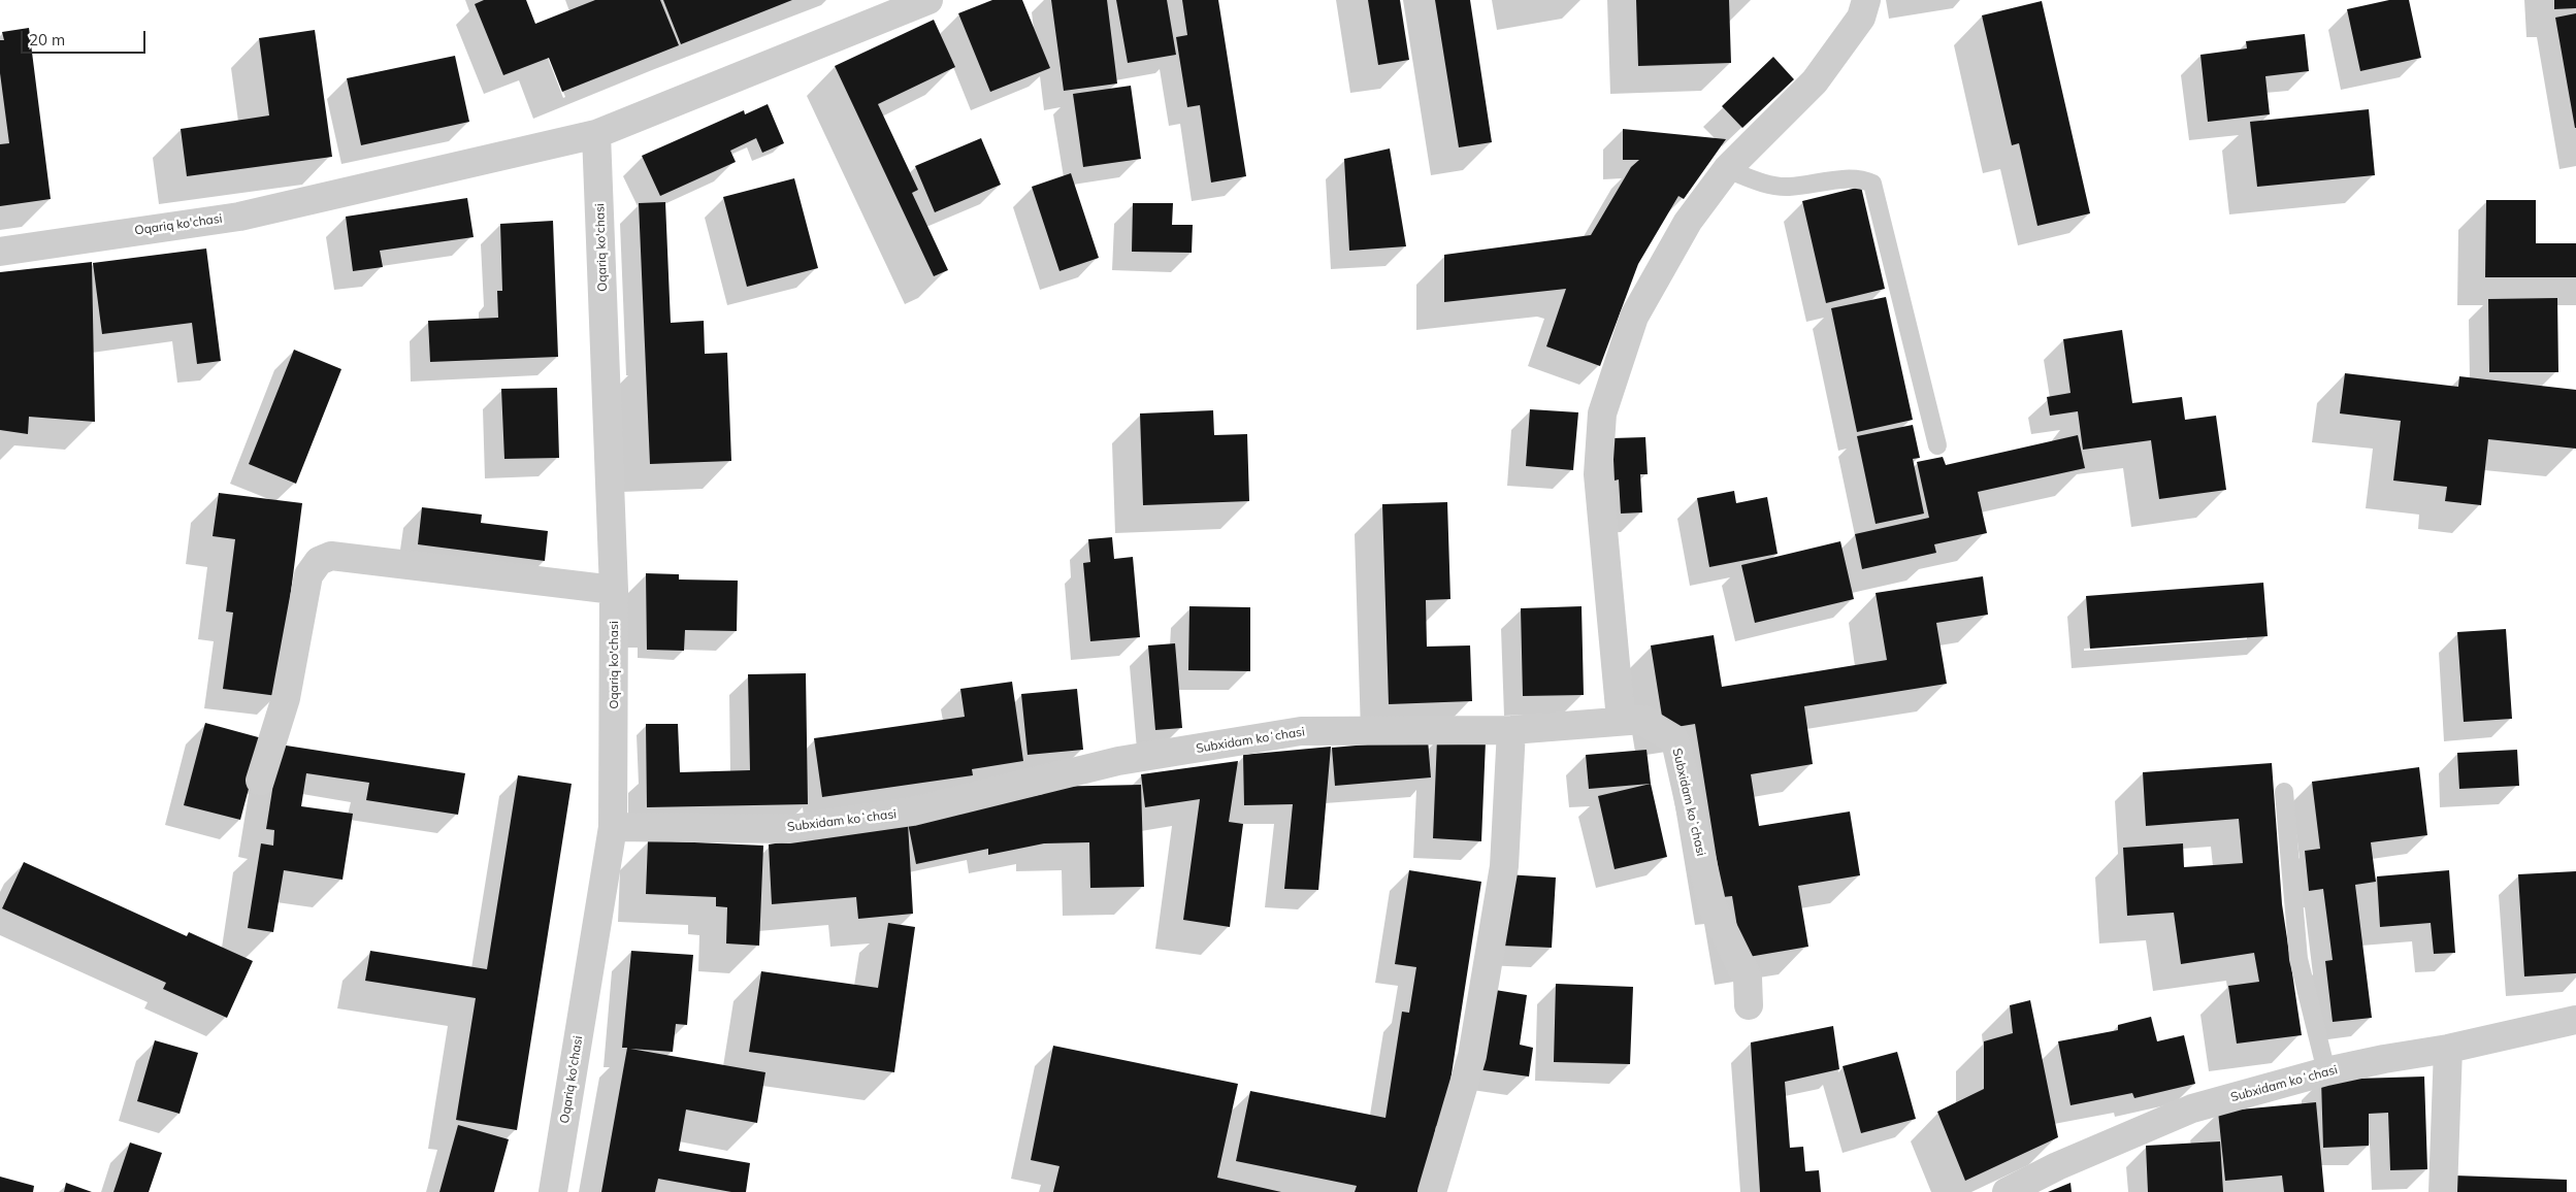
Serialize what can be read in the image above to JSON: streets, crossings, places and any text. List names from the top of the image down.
{
  "streets": {
    "street": ["Oqariq ko'chasi", "Subxidam koʻchasi"]
  },
  "crossings": [
    ["Oqariq ko'chasi", "Subxidam koʻchasi"]
  ],
  "scale_bar": "20 m"
}
